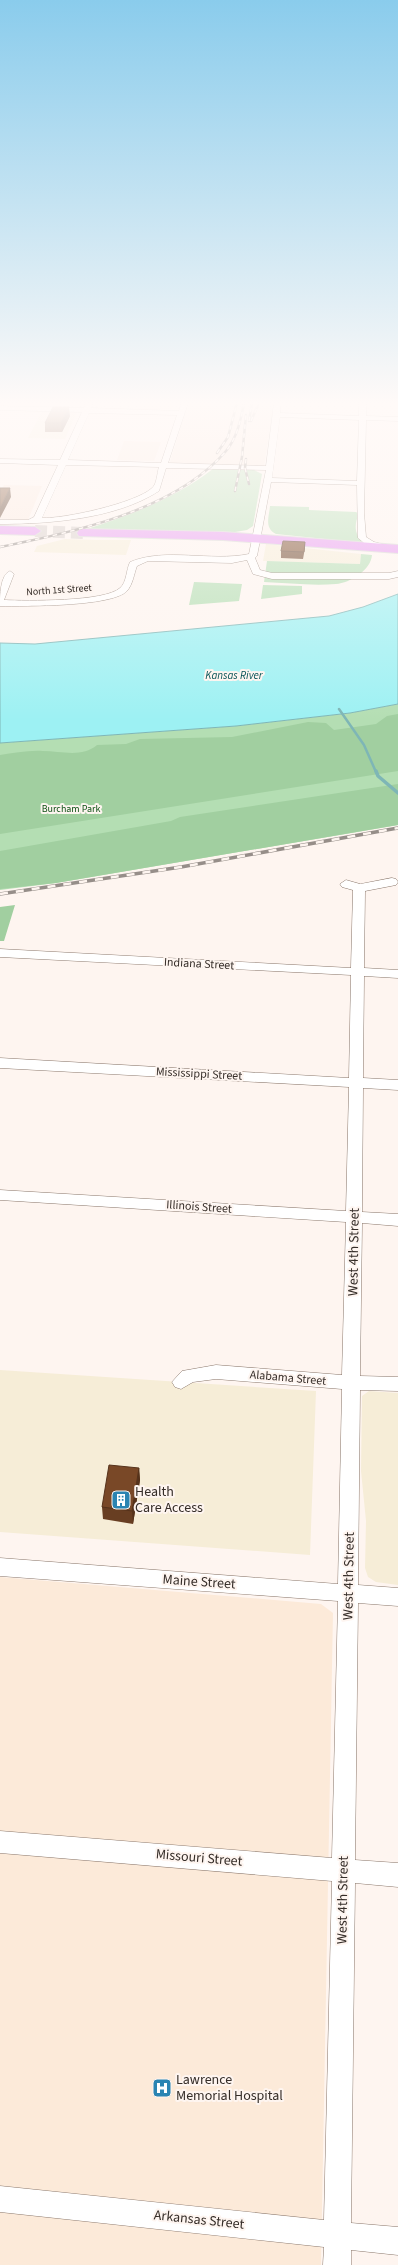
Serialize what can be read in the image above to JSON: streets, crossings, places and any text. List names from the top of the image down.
{
  "streets": {
    "street": [
      "North 1st Street",
      "Indiana Street",
      "Mississippi Street",
      "Illinois Street",
      "West 4th Street",
      "Alabama Street",
      "Maine Street",
      "Missouri Street",
      "Arkansas Street"
    ]
  },
  "crossings": [
    ["Indiana Street", "West 4th Street"],
    ["Mississippi Street", "West 4th Street"],
    ["Illinois Street", "West 4th Street"],
    ["West 4th Street", "Alabama Street"],
    ["West 4th Street", "Maine Street"],
    ["West 4th Street", "Missouri Street"],
    ["West 4th Street", "Arkansas Street"]
  ],
  "water": ["Kansas River"],
  "parks": ["Burcham Park"],
  "places": {
    "building": ["Health Care Access"],
    "hospital": ["Lawrence Memorial Hospital"]
  }
}
